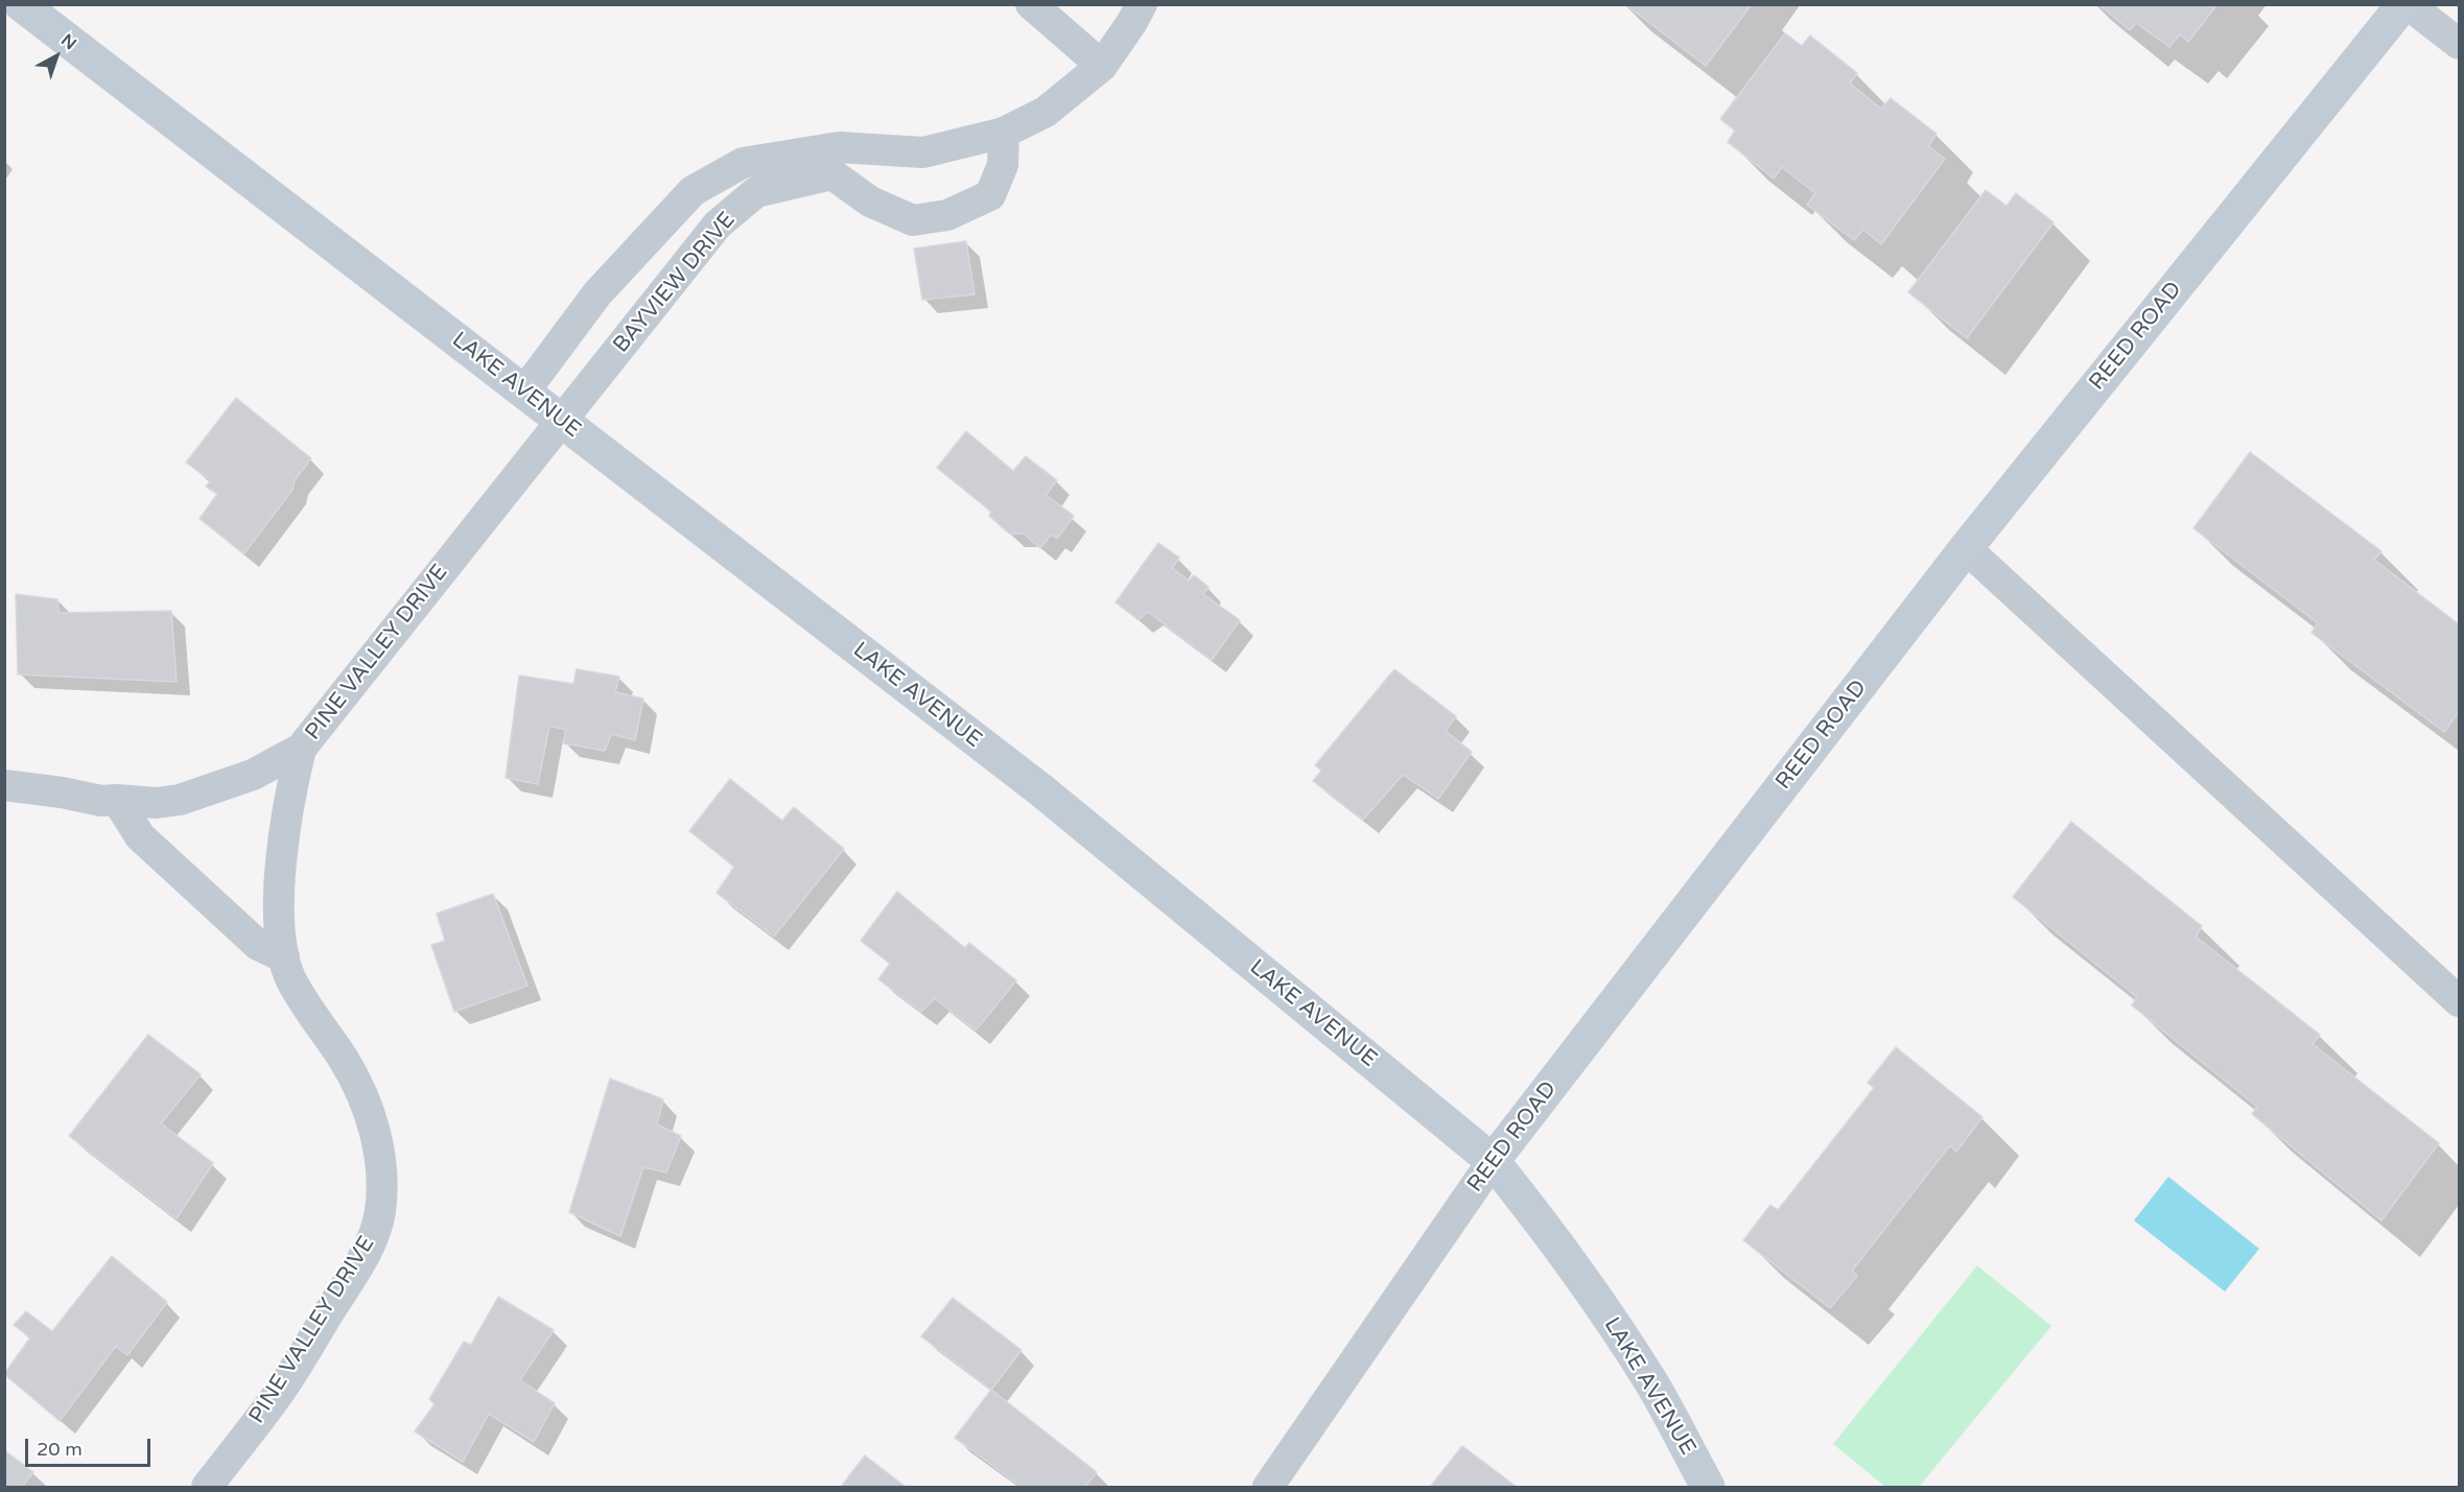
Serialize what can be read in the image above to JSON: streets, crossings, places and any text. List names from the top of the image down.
{
  "streets": {
    "main road": ["REED ROAD", "LAKE AVENUE"],
    "street": ["BAYVIEW DRIVE", "PINE VALLEY DRIVE"]
  },
  "crossings": [
    ["BAYVIEW DRIVE", "LAKE AVENUE"],
    ["BAYVIEW DRIVE", "PINE VALLEY DRIVE"],
    ["REED ROAD", "LAKE AVENUE"],
    ["LAKE AVENUE", "PINE VALLEY DRIVE"]
  ],
  "scale_bar": "20 m",
  "north": "top right"
}
